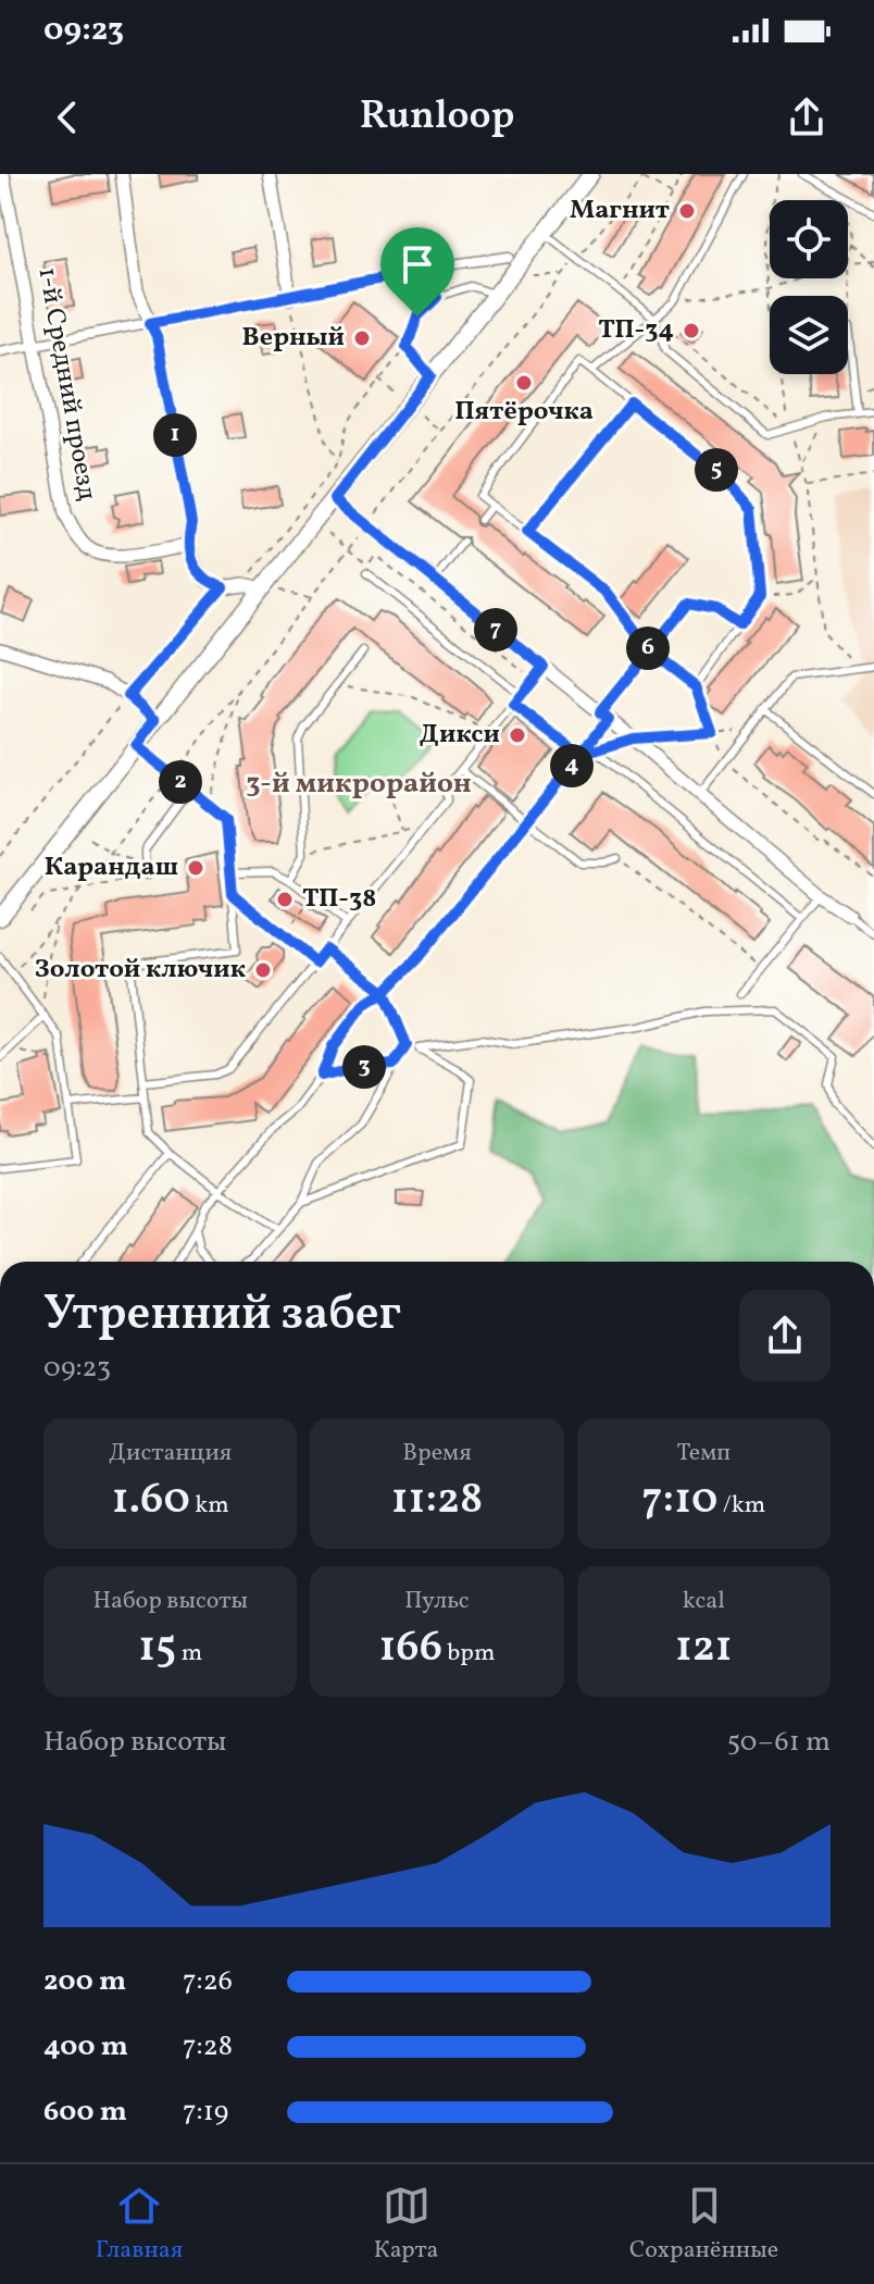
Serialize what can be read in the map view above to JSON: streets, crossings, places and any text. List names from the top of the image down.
{
  "streets": {
    "street": ["1-й Средний проезд"]
  },
  "districts": ["3-й микрорайон"],
  "places": [
    "Магнит",
    "ТП-34",
    "Верный",
    "Пятёрочка",
    "Дикси",
    "Карандаш",
    "ТП-38",
    "Золотой ключик"
  ],
  "page": {
    "status": "09:23",
    "header": "Runloop",
    "pins": [
      "1",
      "5",
      "7",
      "6",
      "4",
      "2",
      "3"
    ],
    "heading": ["Утренний забег", "09:23"],
    "stats": [
      ["Дистанция", "1.60 km"],
      ["Время", "11:28"],
      ["Темп", "7:10 /km"],
      ["Набор высоты", "15 m"],
      ["Пульс", "166 bpm"],
      ["kcal", "121"]
    ],
    "chart": ["Набор высоты", "50–61 m"],
    "list": [
      {
        "name": "200 m",
        "note": "7:26"
      },
      {
        "name": "400 m",
        "note": "7:28"
      },
      {
        "name": "600 m",
        "note": "7:19"
      }
    ],
    "tabs": ["Главная", "Карта", "Сохранённые"]
  }
}
